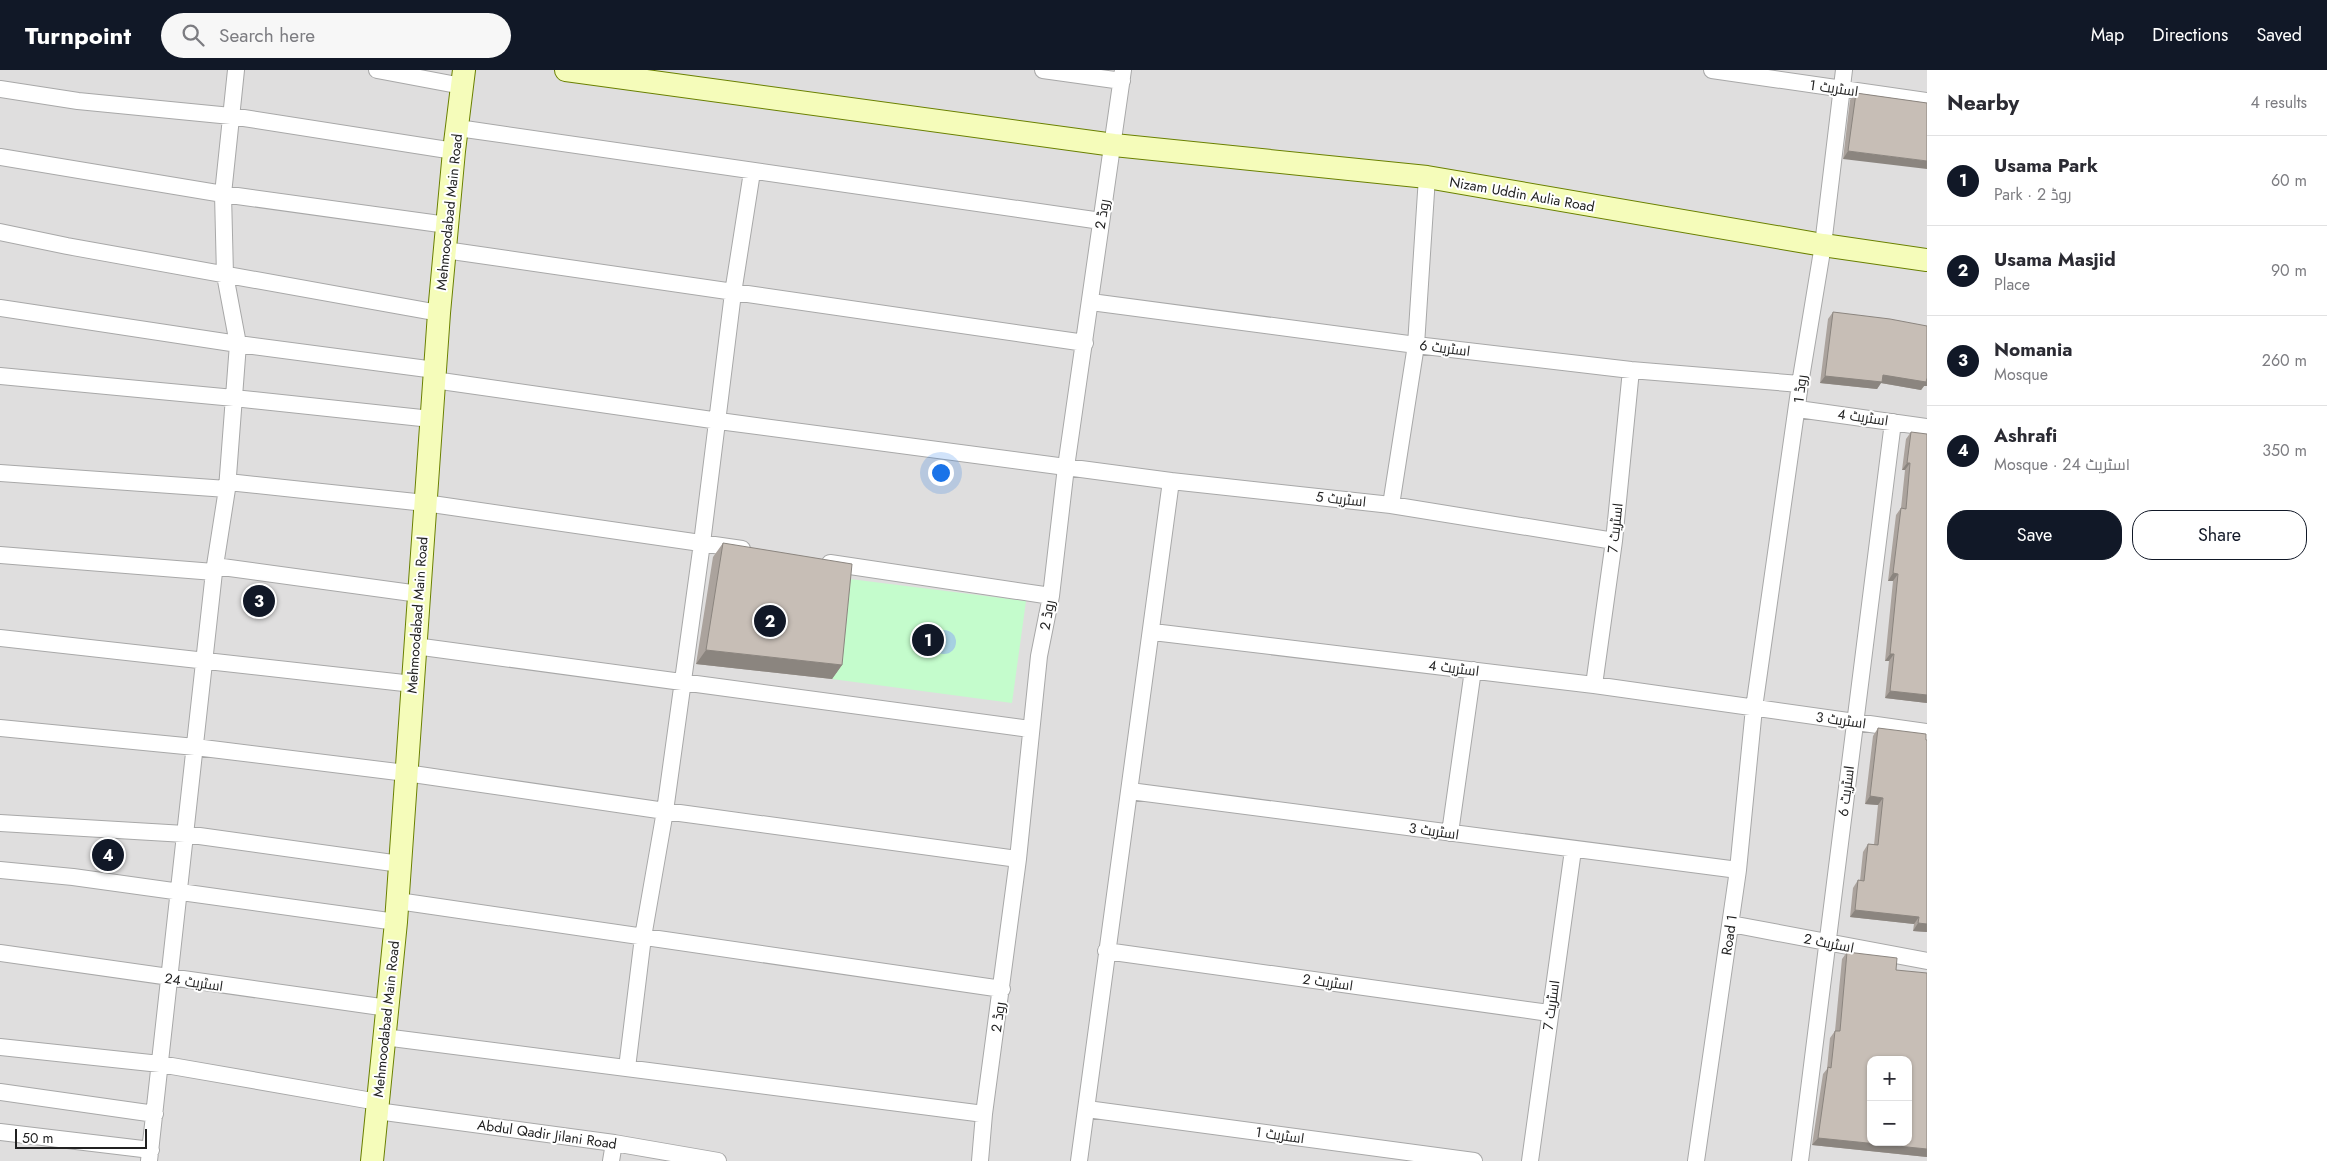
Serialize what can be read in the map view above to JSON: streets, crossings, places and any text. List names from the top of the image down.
{
  "streets": {
    "main road": ["Nizam Uddin Aulia Road", "Mehmoodabad Main Road"],
    "street": [
      "اسٹریٹ 1",
      "روڈ 2",
      "اسٹریٹ 6",
      "روڈ 1",
      "اسٹریٹ 4",
      "اسٹریٹ 5",
      "اسٹریٹ 7",
      "اسٹریٹ 3",
      "Road 1",
      "اسٹریٹ 2",
      "اسٹریٹ 24",
      "Abdul Qadir Jilani Road"
    ]
  },
  "crossings": [
    ["اسٹریٹ 1", "روڈ 1"],
    ["Nizam Uddin Aulia Road", "روڈ 2"],
    ["Nizam Uddin Aulia Road", "روڈ 1"],
    ["Mehmoodabad Main Road", "اسٹریٹ 5"],
    ["Mehmoodabad Main Road", "اسٹریٹ 24"],
    ["Mehmoodabad Main Road", "Abdul Qadir Jilani Road"],
    ["روڈ 2", "اسٹریٹ 6"],
    ["روڈ 2", "اسٹریٹ 5"],
    ["اسٹریٹ 6", "روڈ 1"],
    ["اسٹریٹ 6", "اسٹریٹ 4"],
    ["اسٹریٹ 6", "اسٹریٹ 7"],
    ["اسٹریٹ 6", "اسٹریٹ 3"],
    ["اسٹریٹ 6", "اسٹریٹ 2"],
    ["روڈ 1", "اسٹریٹ 4"],
    ["روڈ 1", "اسٹریٹ 3"],
    ["روڈ 1", "Road 1"],
    ["اسٹریٹ 4", "اسٹریٹ 7"],
    ["اسٹریٹ 4", "اسٹریٹ 3"],
    ["اسٹریٹ 4", "Road 1"],
    ["اسٹریٹ 5", "اسٹریٹ 7"],
    ["اسٹریٹ 7", "اسٹریٹ 3"],
    ["اسٹریٹ 7", "اسٹریٹ 2"],
    ["اسٹریٹ 3", "Road 1"],
    ["Road 1", "اسٹریٹ 2"]
  ],
  "scale_bar": "50 m",
  "page": {
    "header": "Turnpoint",
    "search": "Search here",
    "nav": ["Map", "Directions", "Saved"],
    "heading": ["Nearby", "4 results"],
    "list": [
      {
        "mark": "1",
        "name": "Usama Park",
        "note": "Park · روڈ 2",
        "value": "60 m"
      },
      {
        "mark": "2",
        "name": "Usama Masjid",
        "note": "Place",
        "value": "90 m"
      },
      {
        "mark": "3",
        "name": "Nomania",
        "note": "Mosque",
        "value": "260 m"
      },
      {
        "mark": "4",
        "name": "Ashrafi",
        "note": "Mosque · اسٹریٹ 24",
        "value": "350 m"
      }
    ],
    "buttons": ["Save", "Share"],
    "pins": [
      "3",
      "2",
      "1",
      "4"
    ],
    "map_buttons": ["+", "−"],
    "scale": "50 m"
  }
}
